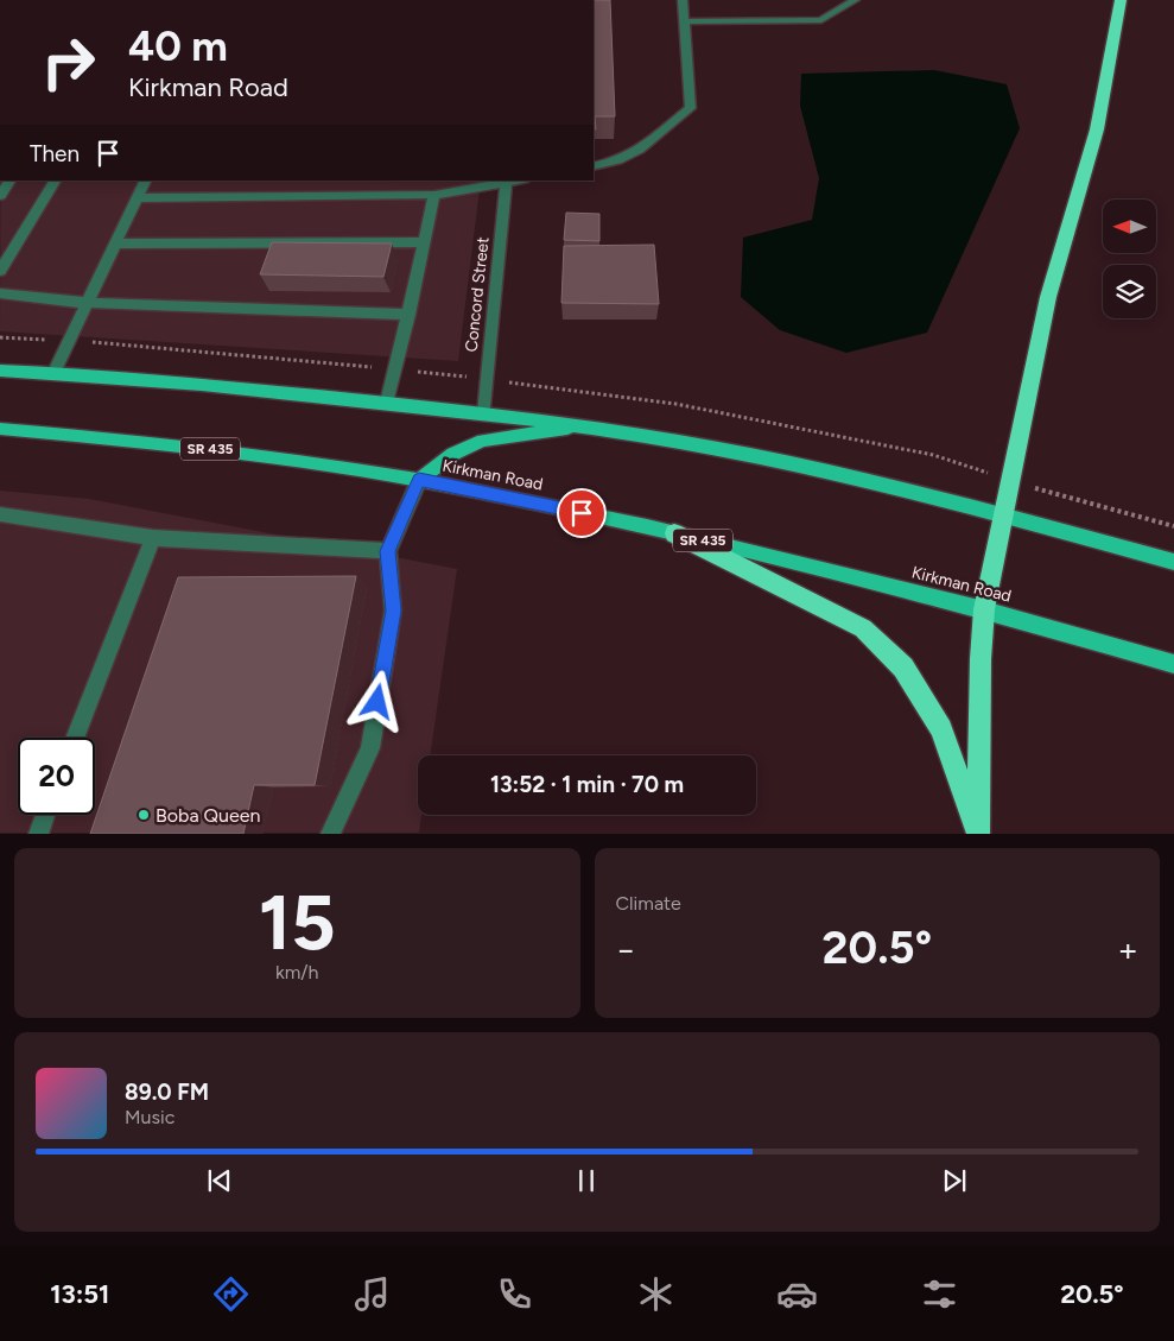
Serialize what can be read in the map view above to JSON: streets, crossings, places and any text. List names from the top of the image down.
{
  "streets": {
    "main road": ["SR 435", "Kirkman Road"],
    "street": ["Concord Street"]
  },
  "places": ["Boba Queen"],
  "north": "left",
  "page": {
    "turn": ["40 m", "Kirkman Road"],
    "then": "Then",
    "limit": "20",
    "trip": "13:52 · 1 min · 70 m",
    "tile": [
      ["15", "km/h"],
      "Climate"
    ],
    "heat": ["−", "20.5°", "+"],
    "song": ["89.0 FM", "Music"],
    "tabs": ["13:51", "20.5°"]
  }
}
